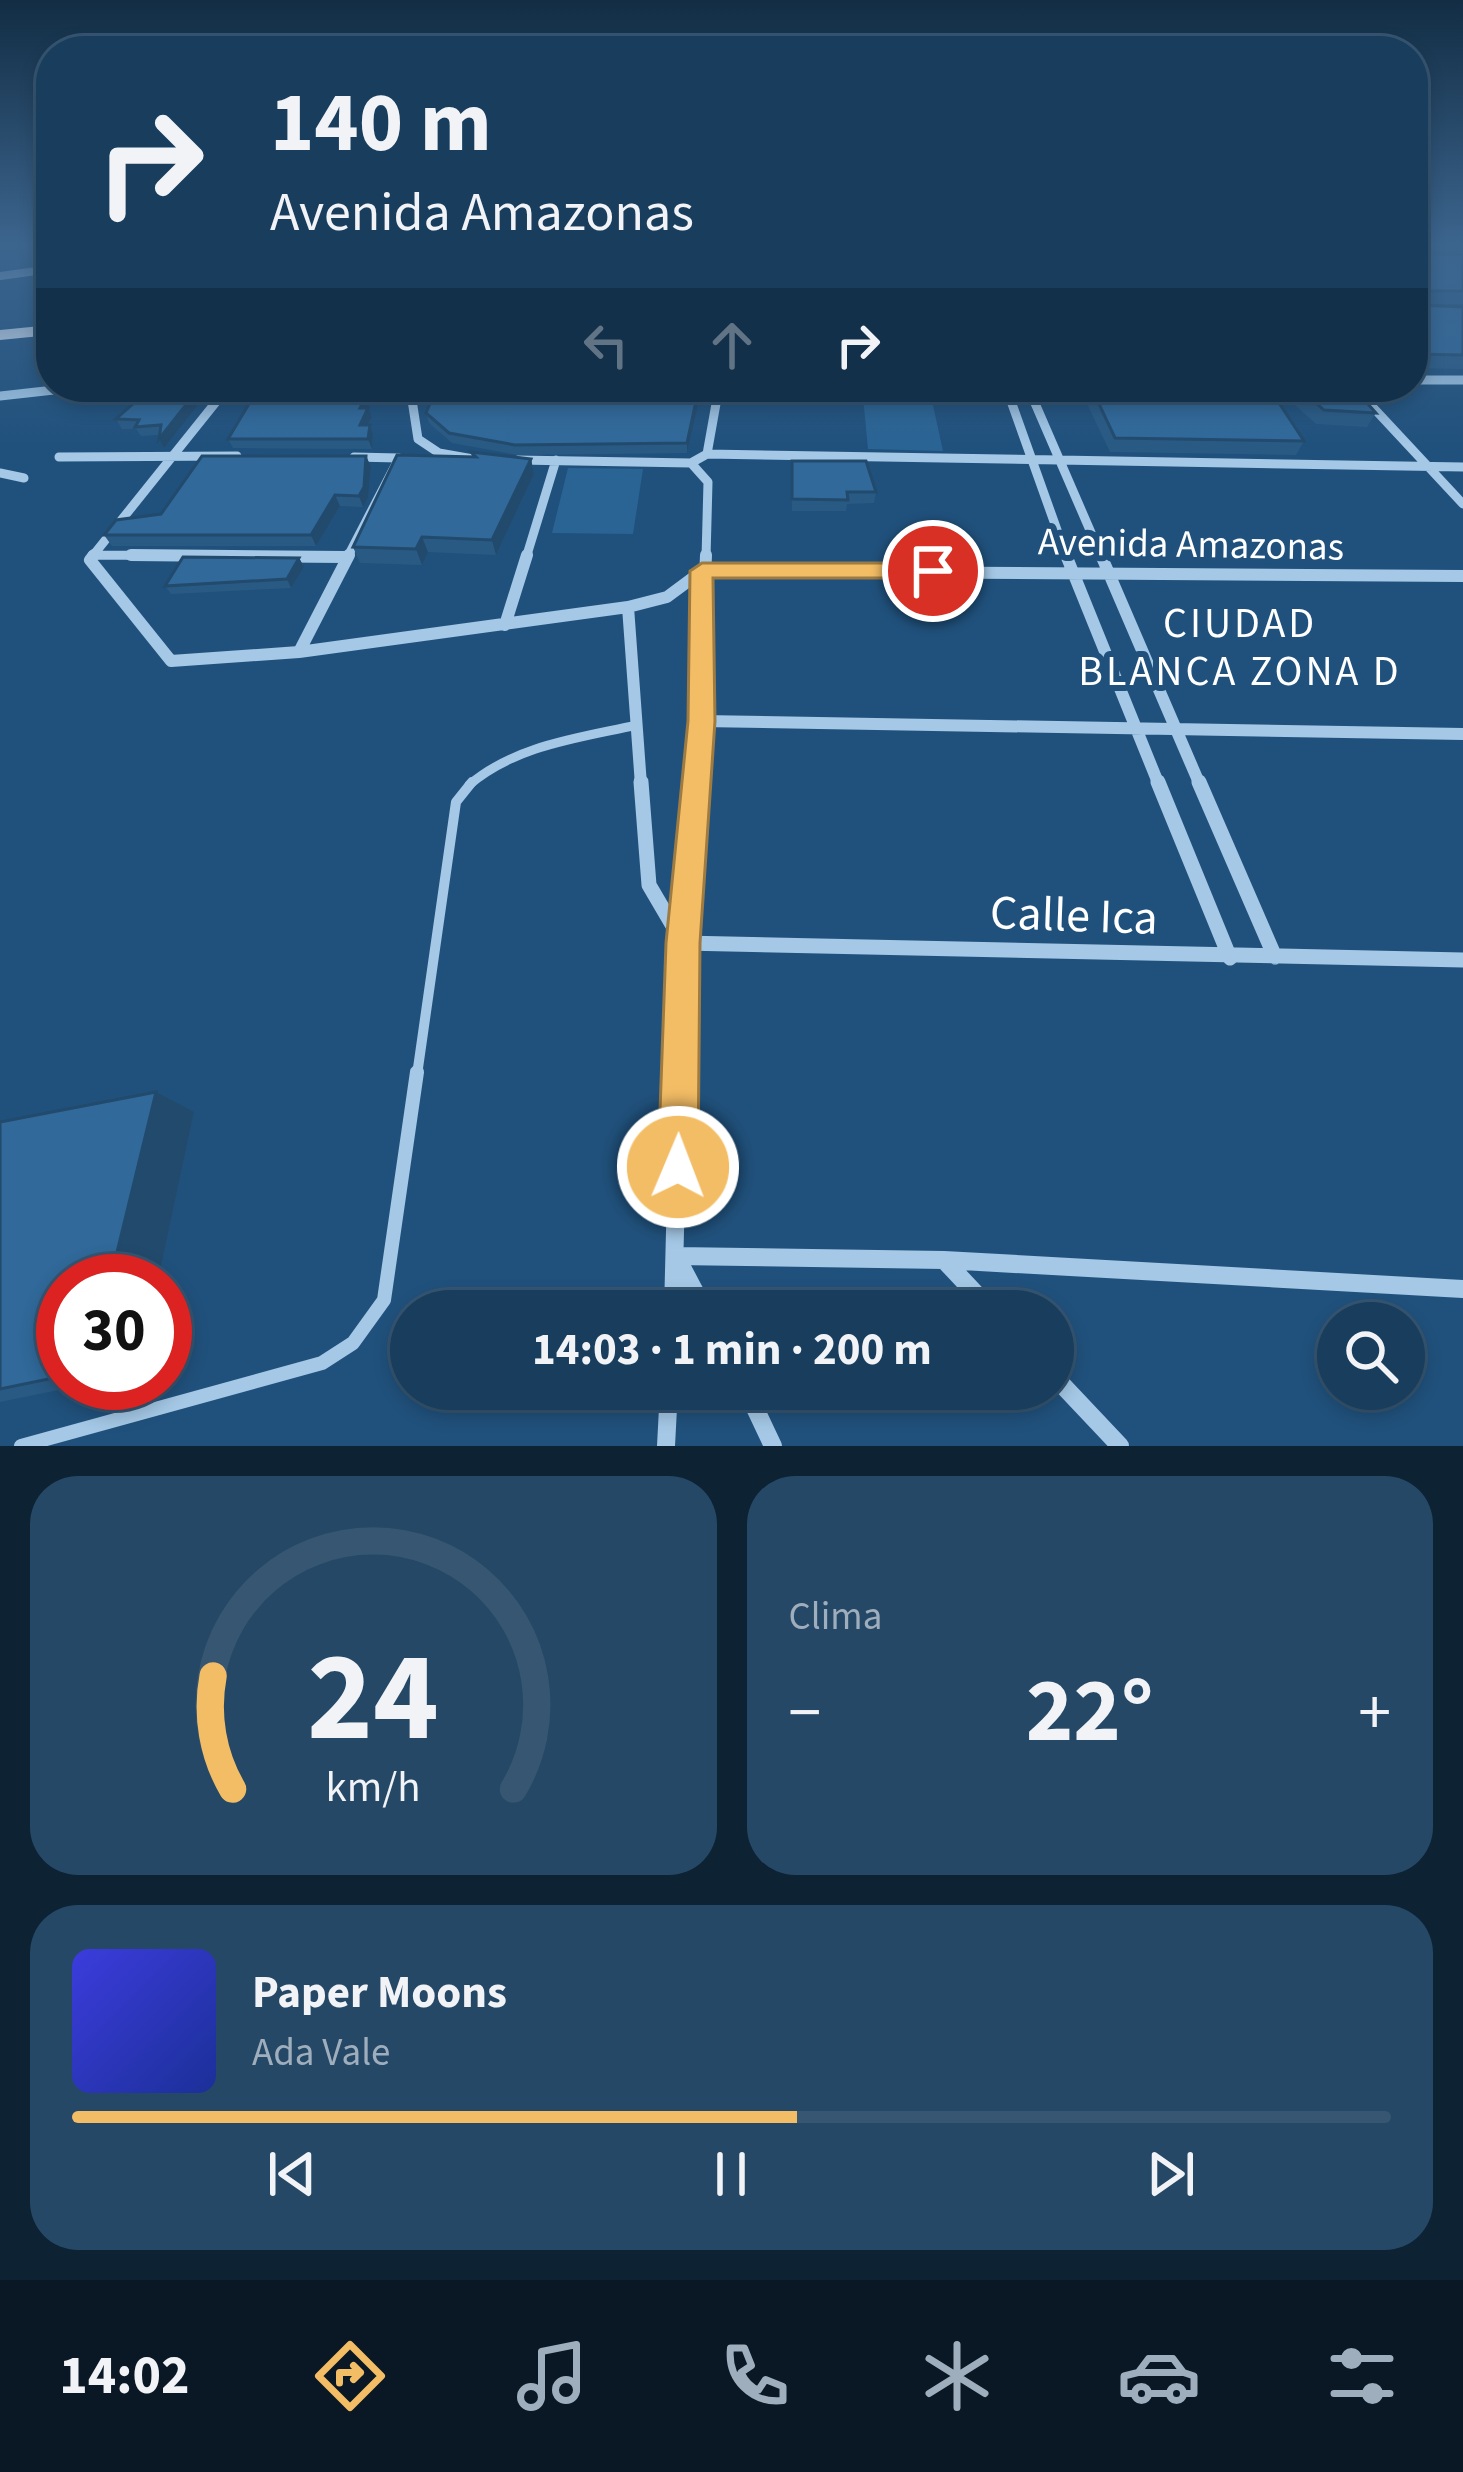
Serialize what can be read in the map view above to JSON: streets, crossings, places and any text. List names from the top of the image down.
{
  "streets": {
    "street": ["Avenida Amazonas", "Calle Ica"]
  },
  "districts": ["CIUDAD BLANCA ZONA D"],
  "page": {
    "turn": ["140 m", "Avenida Amazonas"],
    "limit": "30",
    "trip": "14:03 · 1 min · 200 m",
    "tile": "Clima",
    "heat": ["−", "22°", "+"],
    "song": ["Paper Moons", "Ada Vale"],
    "tabs": "14:02",
    "gauge": ["24", "km/h"]
  }
}
